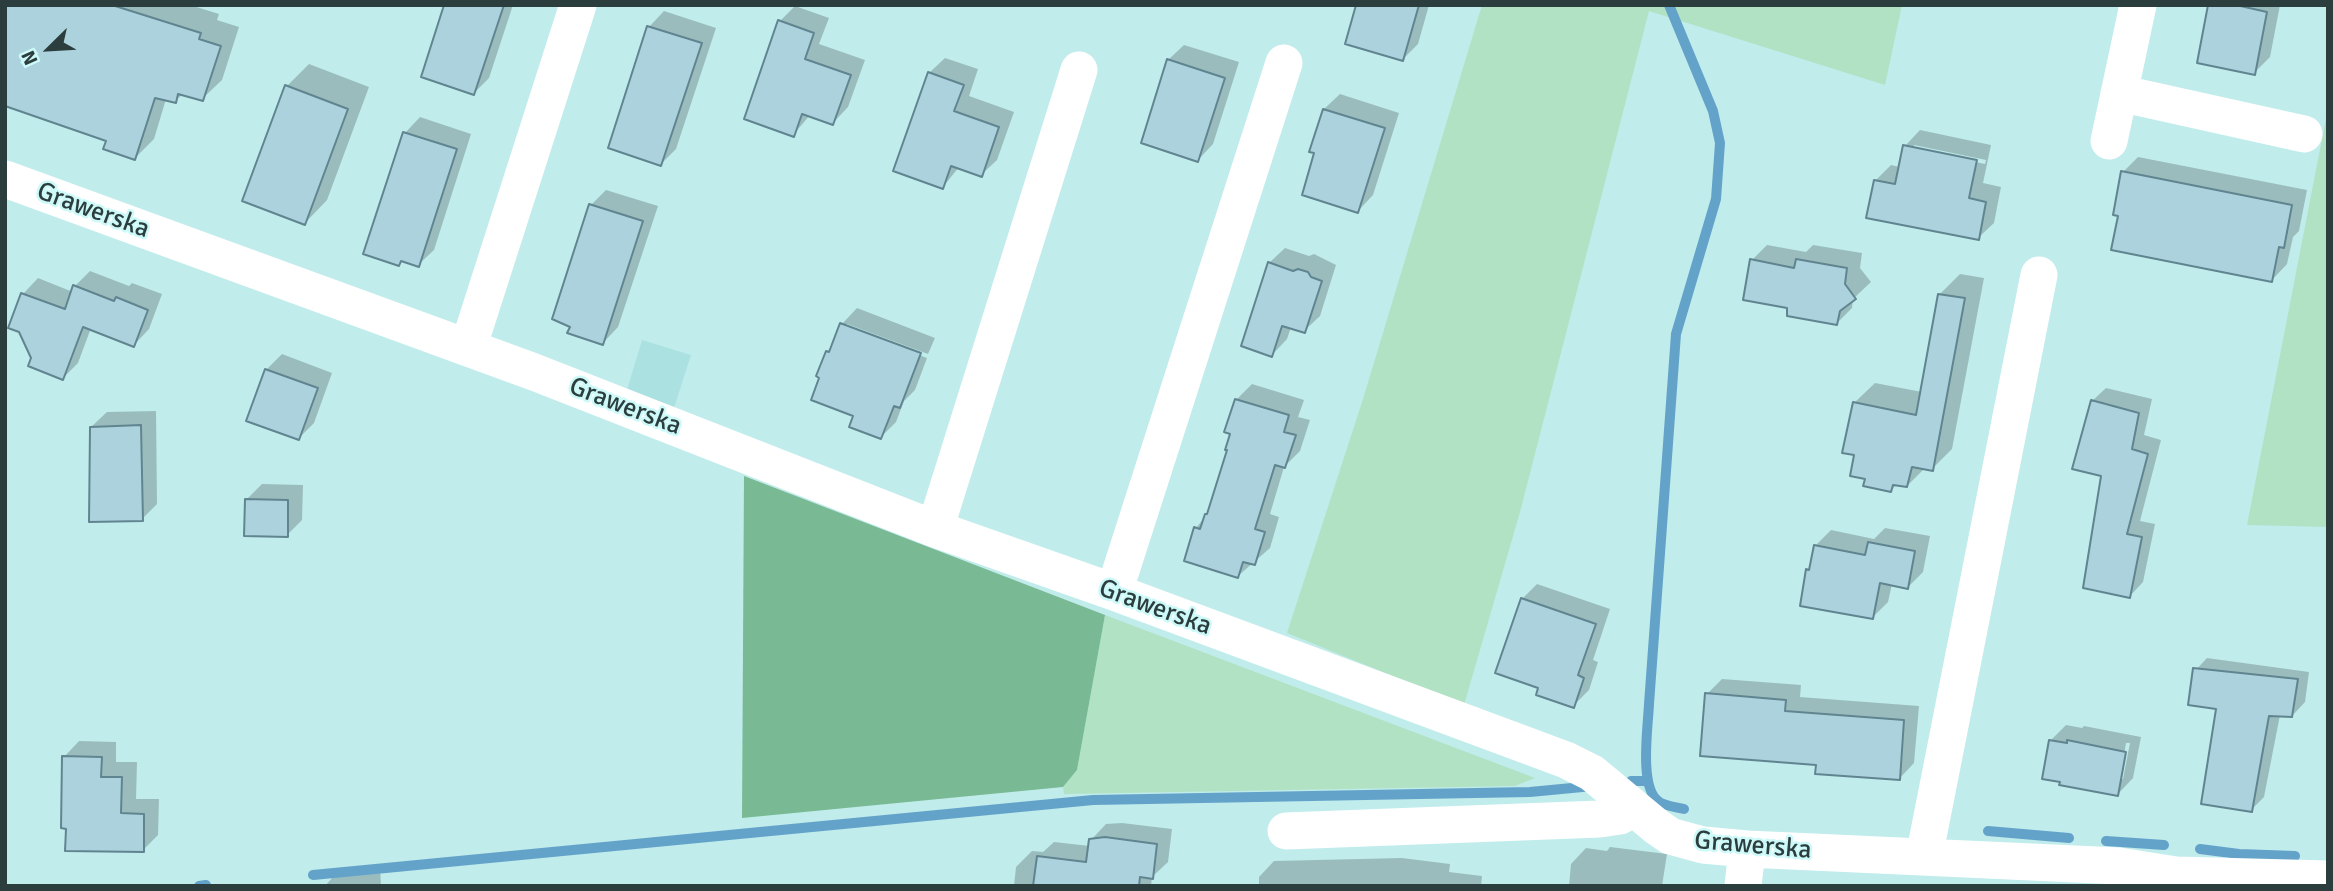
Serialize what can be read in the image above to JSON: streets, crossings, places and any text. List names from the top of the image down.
{
  "streets": {
    "street": ["Grawerska"]
  },
  "north": "bottom left"
}
